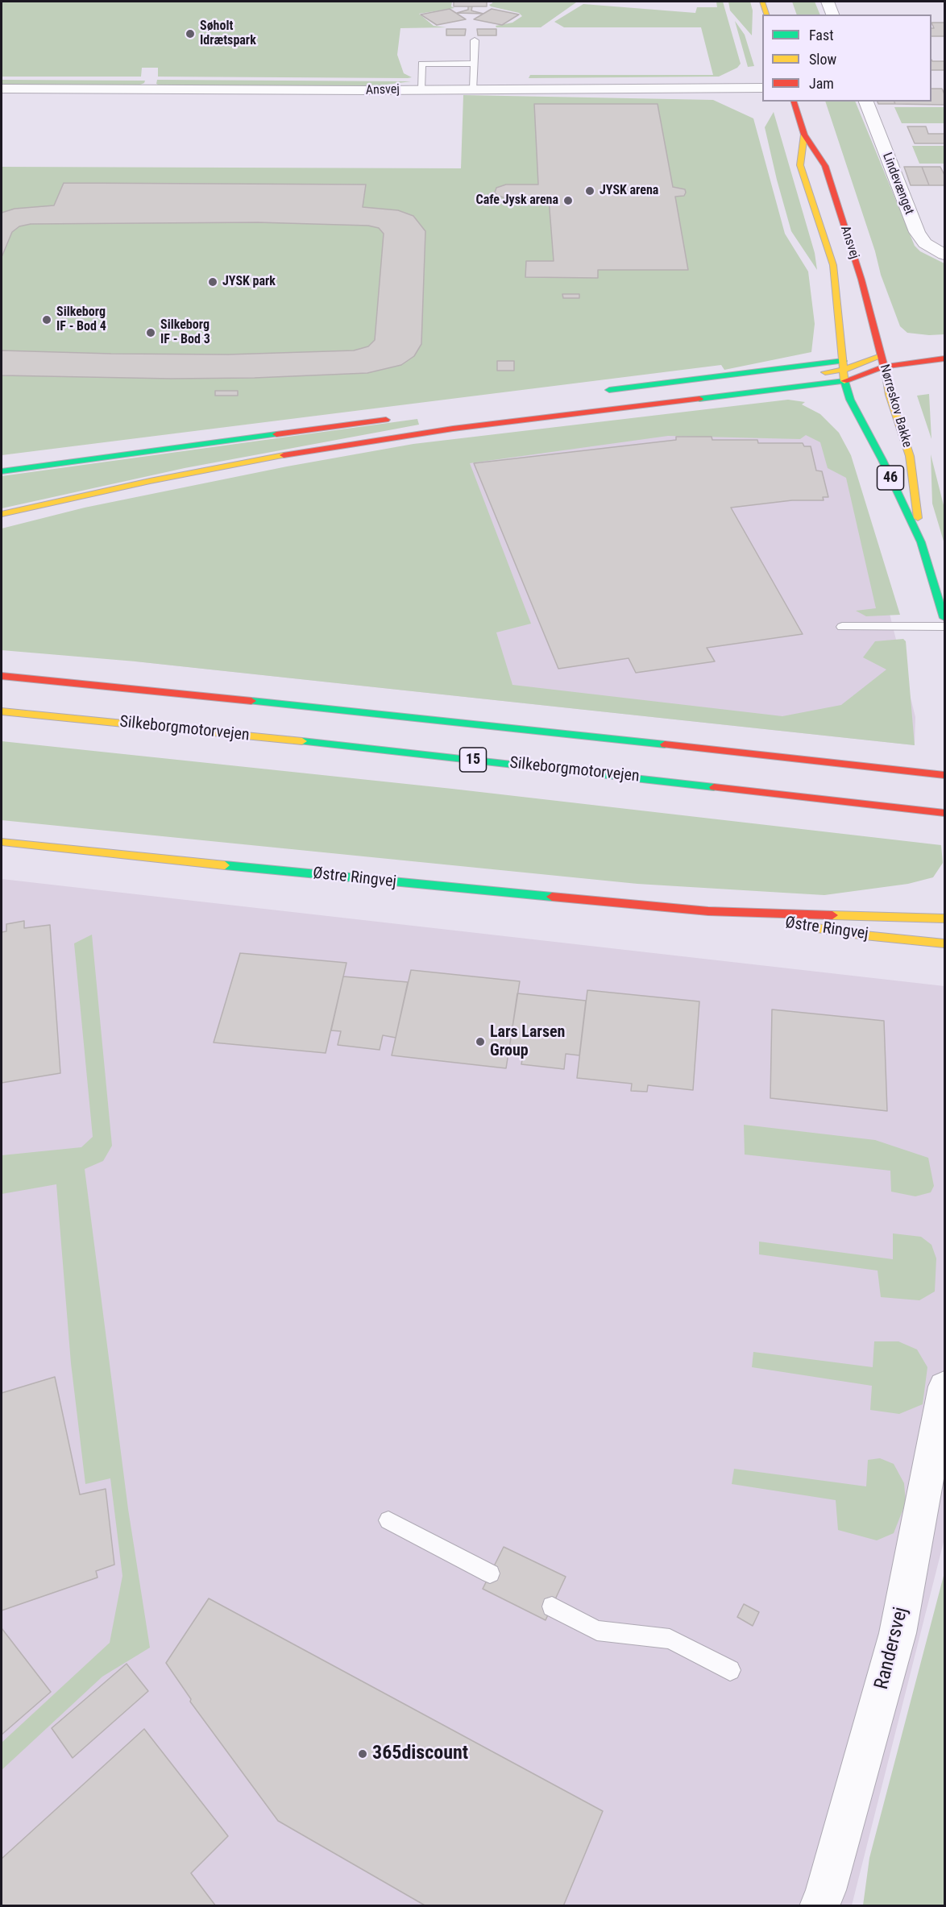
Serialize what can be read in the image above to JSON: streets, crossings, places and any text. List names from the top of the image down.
{
  "streets": {
    "main road": [
      "Ansvej",
      "Nørreskov Bakke",
      "46",
      "Silkeborgmotorvejen",
      "15",
      "Østre Ringvej"
    ],
    "street": ["Lindevænget", "Randersvej"]
  },
  "crossings": [
    ["Ansvej", "Nørreskov Bakke"]
  ],
  "places": [
    "Søholt Idrætspark",
    "JYSK arena",
    "Cafe Jysk arena",
    "JYSK park",
    "Silkeborg IF - Bod 4",
    "Silkeborg IF - Bod 3",
    "Lars Larsen Group",
    "365discount"
  ],
  "legend": ["Fast", "Slow", "Jam"]
}
